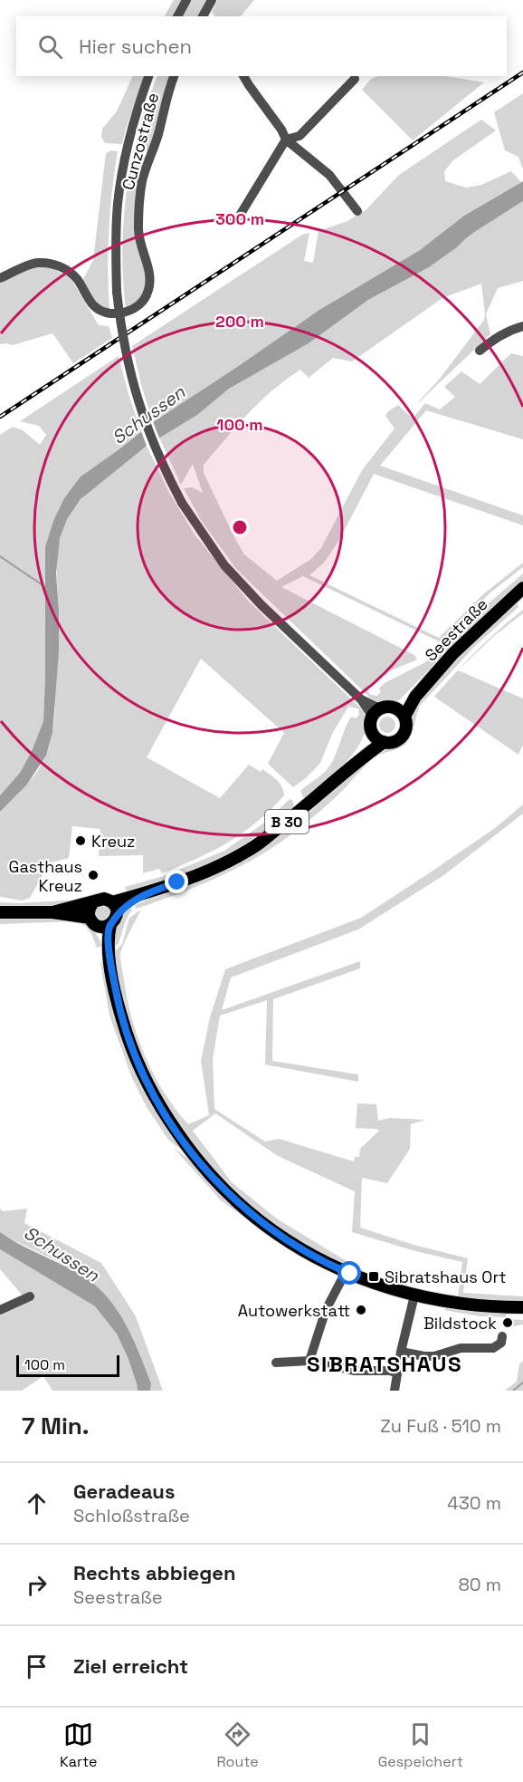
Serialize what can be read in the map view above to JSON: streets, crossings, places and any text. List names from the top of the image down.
{
  "streets": {
    "main road": ["Seestraße", "B 30"],
    "street": ["Cunzostraße"]
  },
  "districts": ["SIBRATSHAUS"],
  "water": ["Schussen"],
  "places": {
    "other": [
      "Kreuz",
      "Gasthaus Kreuz",
      "Autowerkstatt",
      "Bildstock"
    ],
    "transit": ["Sibratshaus Ort"]
  },
  "scale_bar": "100 m",
  "page": {
    "search": "Hier suchen",
    "scale": "100 m",
    "heading": ["7 Min.", "Zu Fuß · 510 m"],
    "list": [
      ["Geradeaus", "Schloßstraße", "430 m"],
      ["Rechts abbiegen", "Seestraße", "80 m"],
      "Ziel erreicht"
    ],
    "nav": ["Karte", "Route", "Gespeichert"]
  },
  "rings": ["300 m", "200 m", "100 m"]
}
